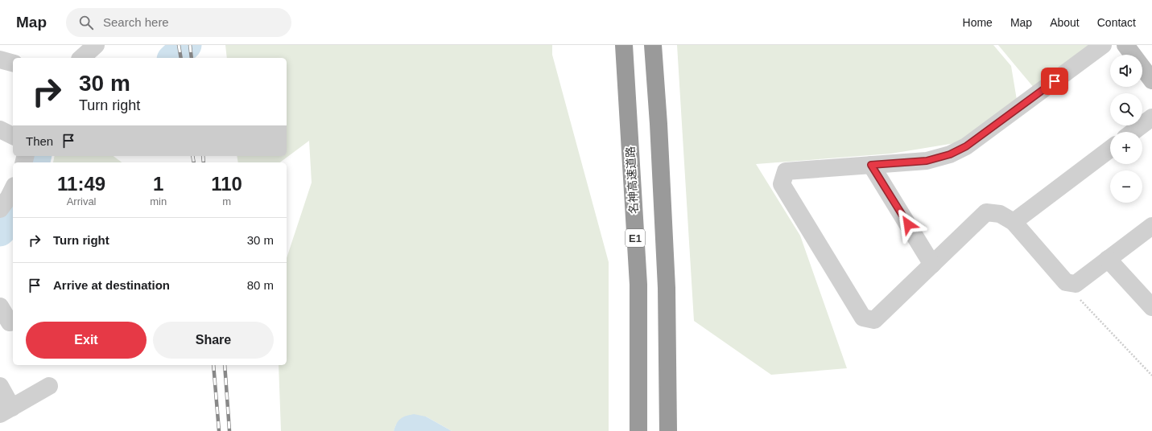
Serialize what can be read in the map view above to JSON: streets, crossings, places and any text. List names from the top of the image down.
{
  "streets": {
    "highway": ["名神高速道路", "E1"]
  },
  "page": {
    "header": "Map",
    "search": "Search here",
    "nav": [
      "Home",
      "Map",
      "About",
      "Contact"
    ],
    "map_buttons": ["+", "−"],
    "turn": ["30 m", "Turn right"],
    "then": "Then",
    "eta": [
      "11:49",
      "Arrival",
      "1",
      "min",
      "110",
      "m"
    ],
    "list": [
      {
        "name": "Turn right",
        "value": "30 m"
      },
      {
        "name": "Arrive at destination",
        "value": "80 m"
      }
    ],
    "buttons": ["Exit", "Share"]
  }
}
